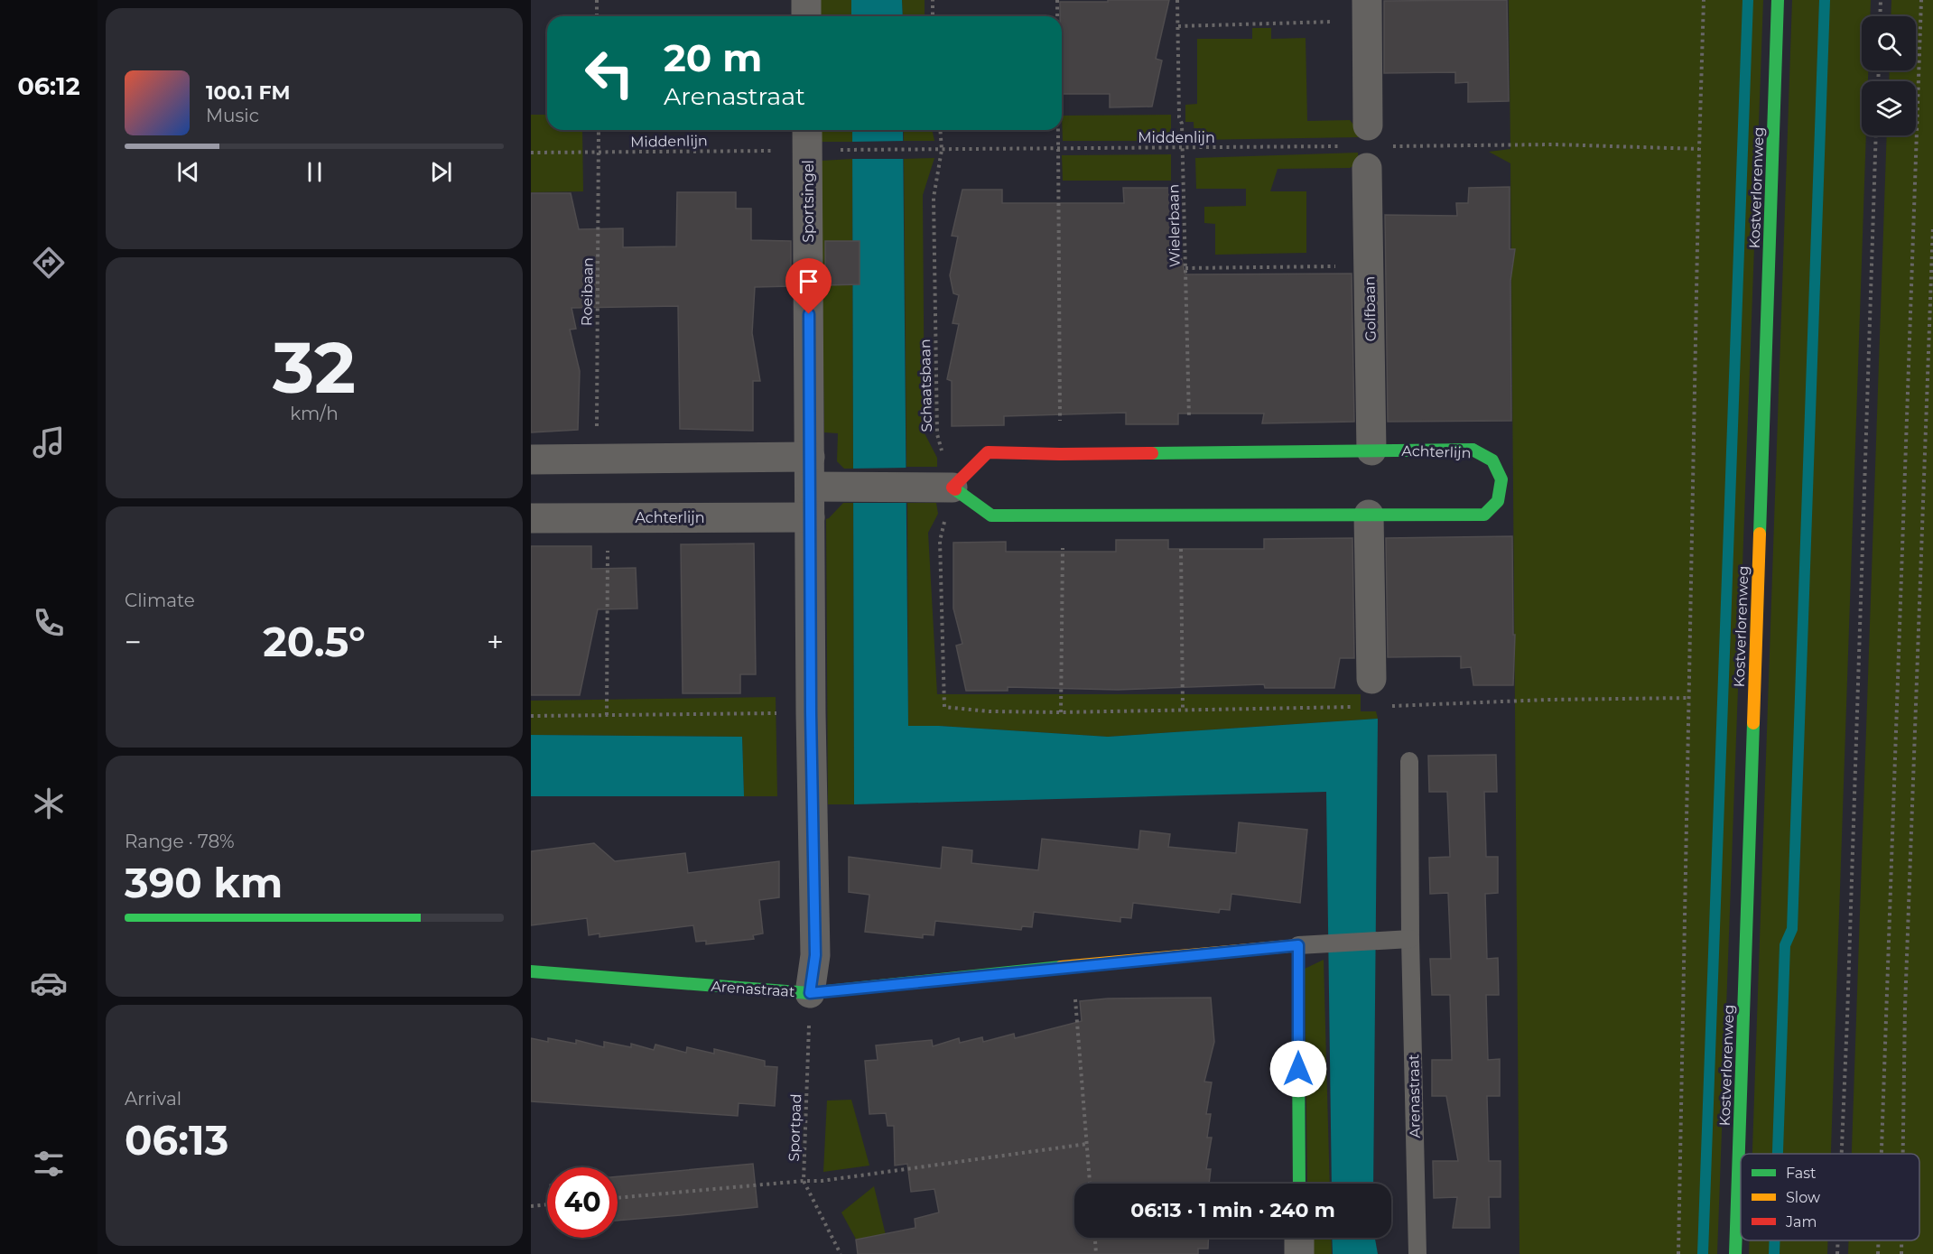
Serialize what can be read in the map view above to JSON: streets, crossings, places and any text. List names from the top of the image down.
{
  "streets": {
    "street": [
      "Kostverlorenweg",
      "Sportsingel",
      "Golfbaan",
      "Achterlijn",
      "Arenastraat"
    ],
    "path": [
      "Middenlijn",
      "Wielerbaan",
      "Roeibaan",
      "Schaatsbaan",
      "Sportpad"
    ]
  },
  "crossings": [
    ["Middenlijn", "Sportsingel"],
    ["Middenlijn", "Wielerbaan"],
    ["Middenlijn", "Roeibaan"],
    ["Middenlijn", "Schaatsbaan"],
    ["Sportsingel", "Achterlijn"],
    ["Sportsingel", "Arenastraat"],
    ["Sportsingel", "Sportpad"],
    ["Wielerbaan", "Achterlijn"],
    ["Golfbaan", "Achterlijn"],
    ["Schaatsbaan", "Achterlijn"],
    ["Arenastraat", "Sportpad"]
  ],
  "legend": ["Fast", "Slow", "Jam"],
  "page": {
    "tabs": "06:12",
    "turn": ["20 m", "Arenastraat"],
    "song": ["100.1 FM", "Music"],
    "tile": [
      ["32", "km/h"],
      "Climate",
      ["Range · 78%", "390 km"],
      ["Arrival", "06:13"]
    ],
    "heat": ["−", "20.5°", "+"],
    "limit": "40",
    "trip": "06:13 · 1 min · 240 m"
  }
}
